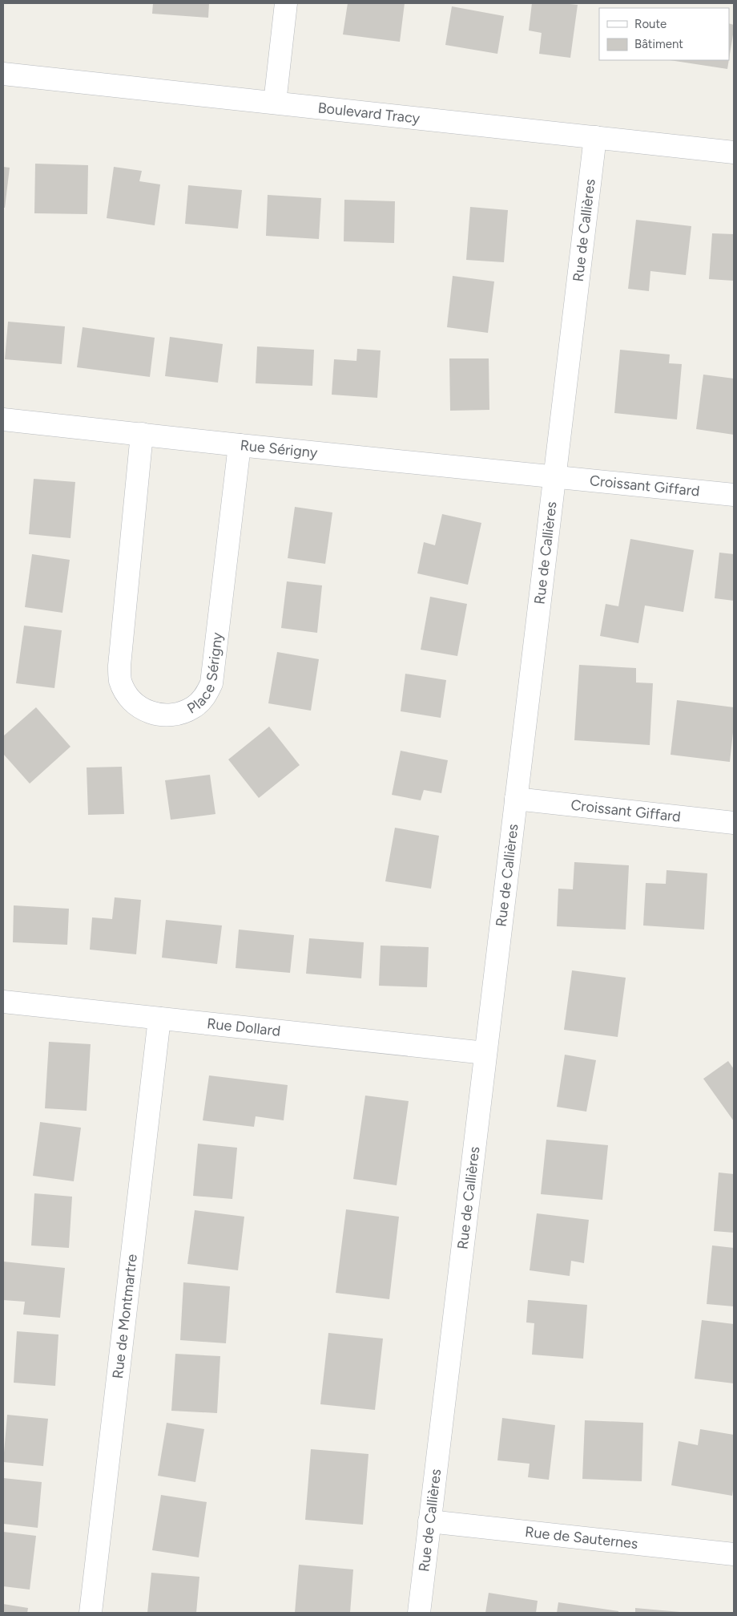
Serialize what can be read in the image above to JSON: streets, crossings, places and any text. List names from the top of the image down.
{
  "streets": {
    "street": [
      "Boulevard Tracy",
      "Rue de Callières",
      "Rue Sérigny",
      "Croissant Giffard",
      "Place Sérigny",
      "Rue Dollard",
      "Rue de Montmartre",
      "Rue de Sauternes"
    ]
  },
  "crossings": [
    ["Boulevard Tracy", "Rue de Callières"],
    ["Rue de Callières", "Rue Sérigny"],
    ["Rue de Callières", "Croissant Giffard"],
    ["Rue de Callières", "Rue Dollard"],
    ["Rue de Callières", "Rue de Sauternes"],
    ["Rue Sérigny", "Croissant Giffard"],
    ["Rue Sérigny", "Place Sérigny"],
    ["Rue Dollard", "Rue de Montmartre"]
  ],
  "legend": ["Route", "Bâtiment"]
}
